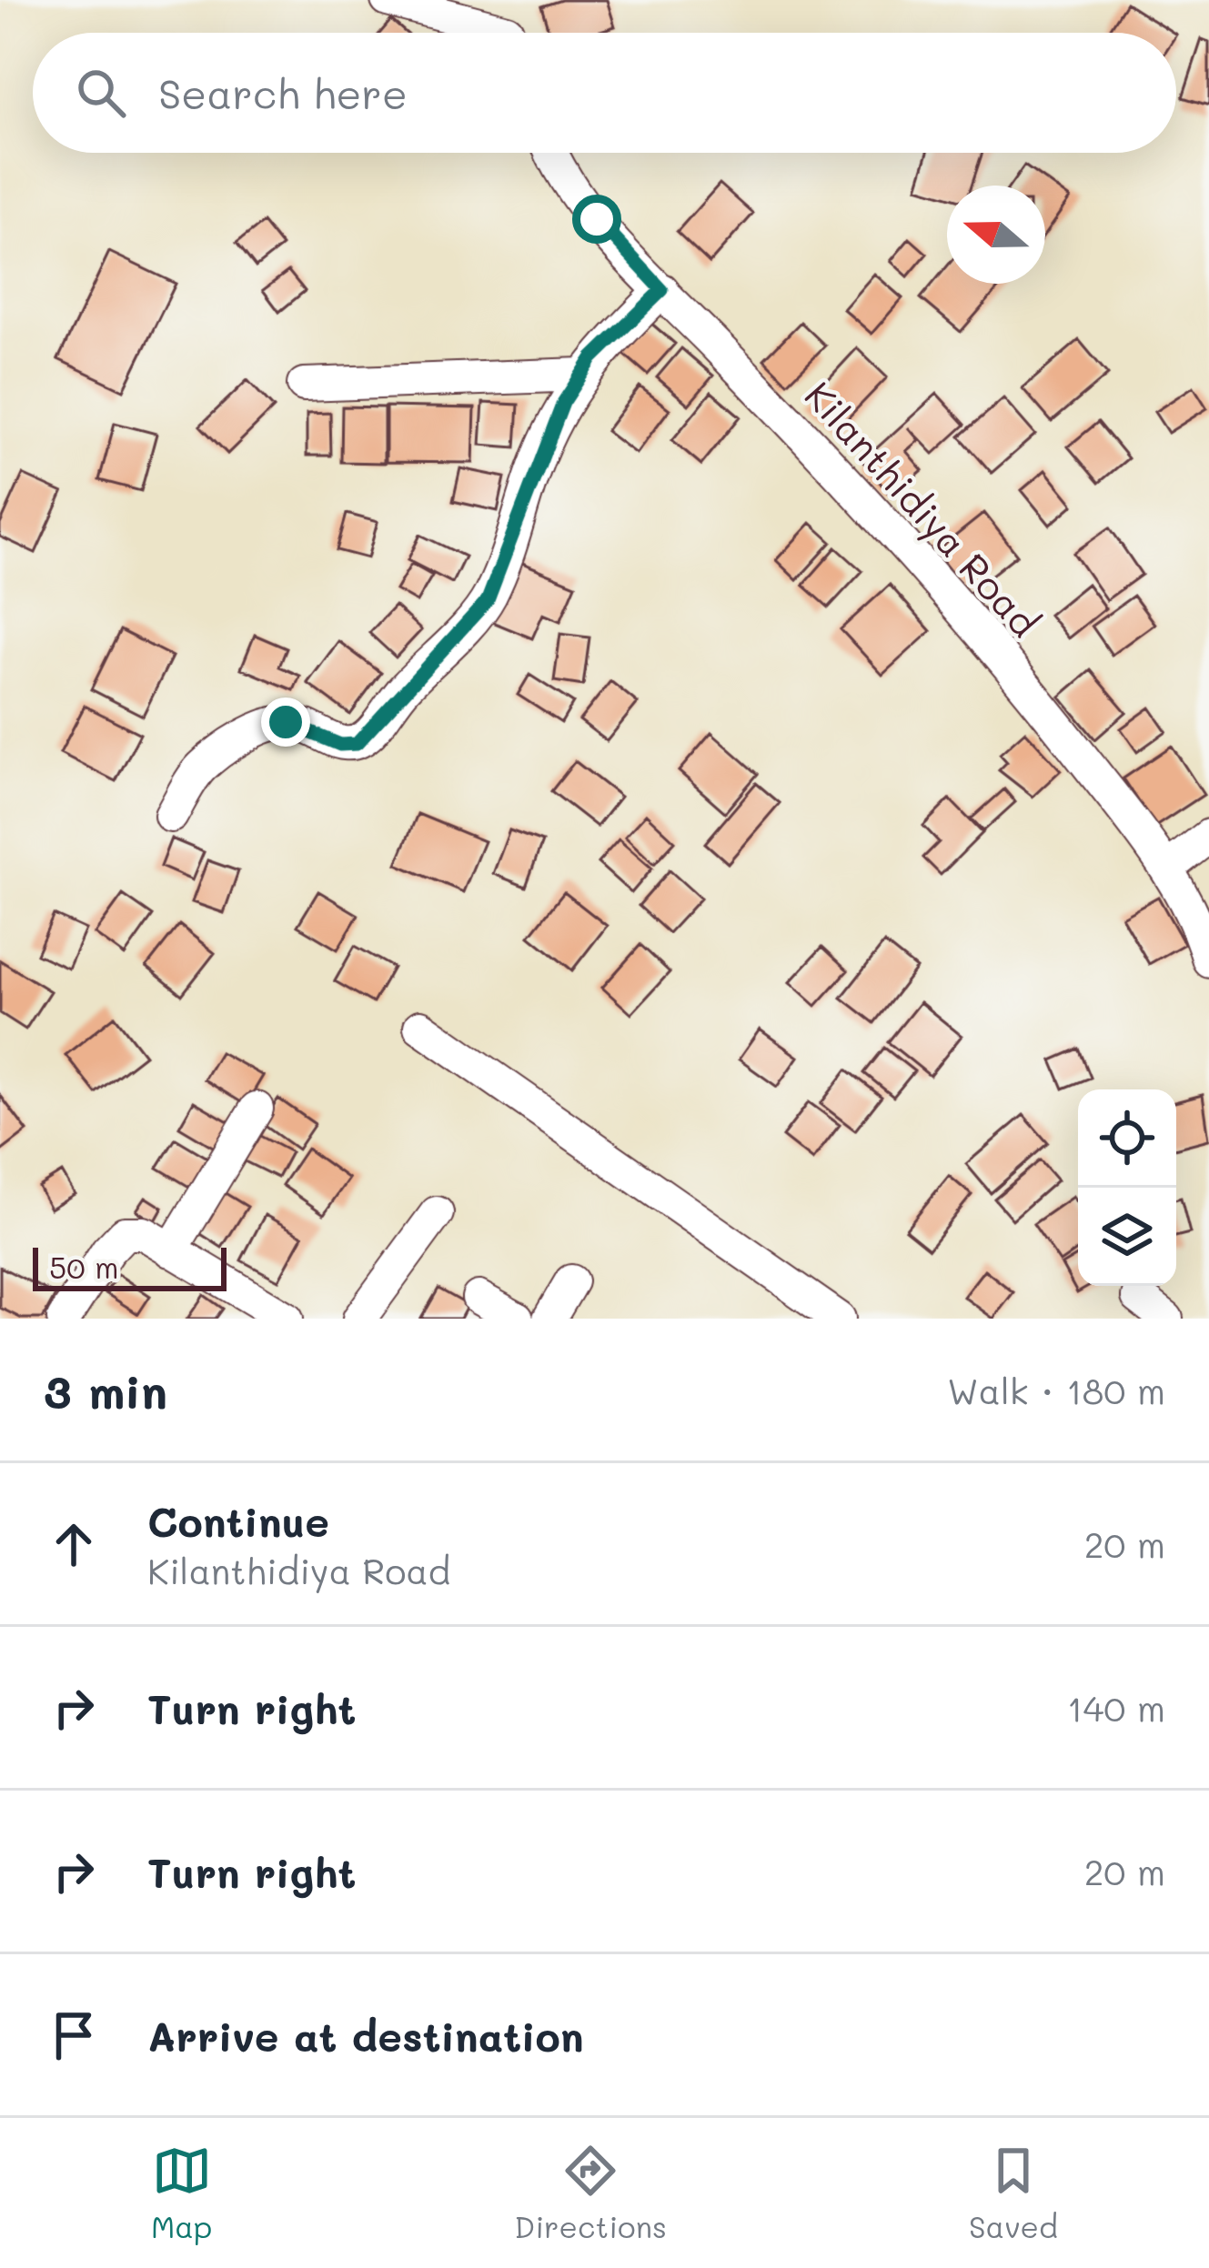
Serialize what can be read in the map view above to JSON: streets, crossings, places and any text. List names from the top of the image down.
{
  "streets": {
    "street": ["Kilanthidiya Road"]
  },
  "scale_bar": "50 m",
  "north": "left",
  "page": {
    "search": "Search here",
    "scale": "50 m",
    "heading": ["3 min", "Walk · 180 m"],
    "list": [
      ["Continue", "Kilanthidiya Road", "20 m"],
      ["Turn right", "140 m"],
      ["Turn right", "20 m"],
      "Arrive at destination"
    ],
    "nav": ["Map", "Directions", "Saved"]
  }
}
